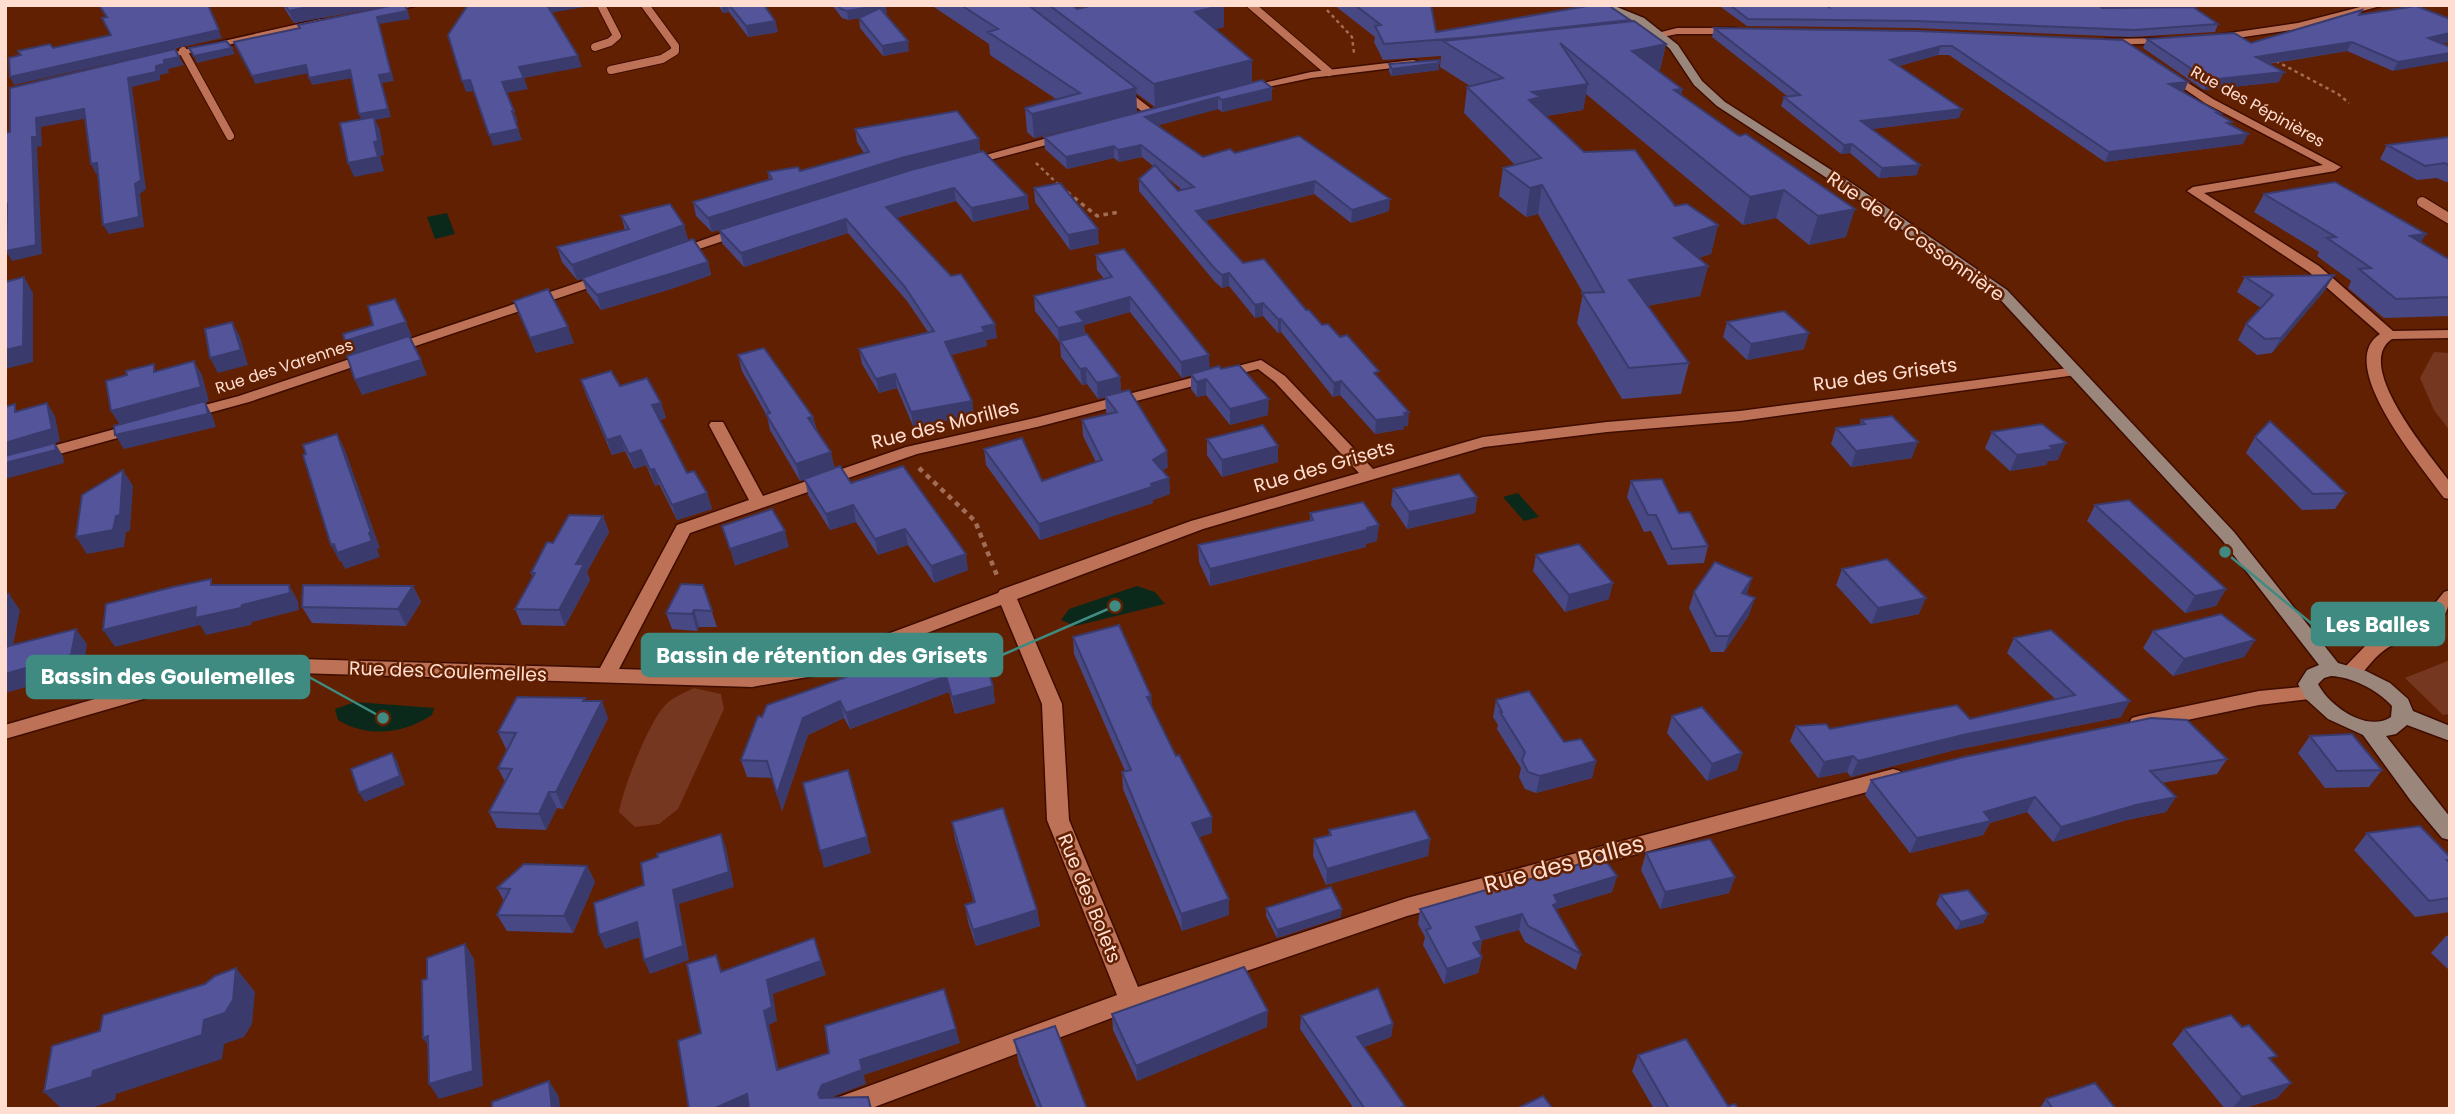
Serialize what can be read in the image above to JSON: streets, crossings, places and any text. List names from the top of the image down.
{
  "streets": {
    "street": [
      "Rue des Pépinières",
      "Rue de la Cossonnière",
      "Rue des Varennes",
      "Rue des Grisets",
      "Rue des Morilles",
      "Rue des Coulemelles",
      "Rue des Balles",
      "Rue des Bolets"
    ]
  },
  "crossings": [
    ["Rue de la Cossonnière", "Rue des Grisets"],
    ["Rue des Grisets", "Rue des Morilles"],
    ["Rue des Grisets", "Rue des Coulemelles"],
    ["Rue des Grisets", "Rue des Bolets"],
    ["Rue des Morilles", "Rue des Coulemelles"],
    ["Rue des Balles", "Rue des Bolets"]
  ],
  "places": ["Les Balles", "Bassin de rétention des Grisets", "Bassin des Goulemelles"]
}
